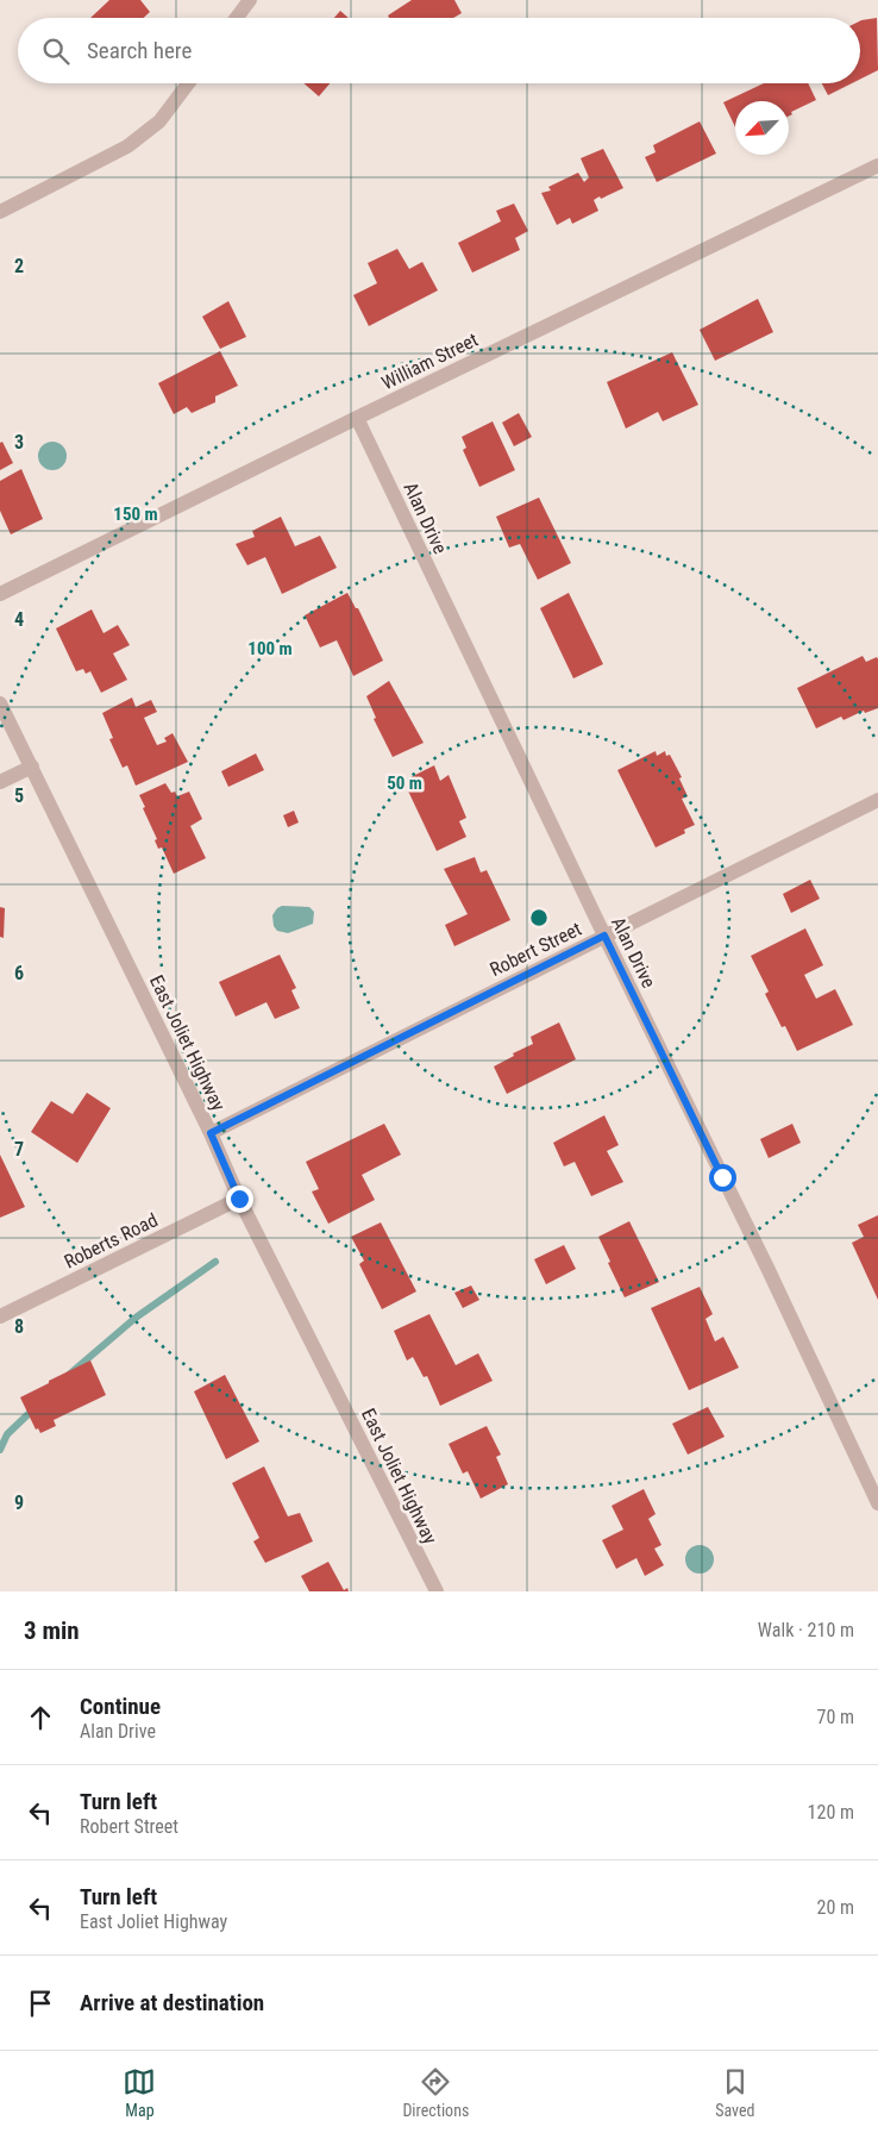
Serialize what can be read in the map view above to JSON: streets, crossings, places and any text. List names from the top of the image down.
{
  "streets": {
    "street": [
      "William Street",
      "Alan Drive",
      "Robert Street",
      "East Joliet Highway",
      "Roberts Road"
    ]
  },
  "crossings": [
    ["William Street", "Alan Drive"],
    ["Alan Drive", "Robert Street"],
    ["Robert Street", "East Joliet Highway"],
    ["East Joliet Highway", "Roberts Road"]
  ],
  "north": "bottom left",
  "page": {
    "search": "Search here",
    "heading": ["3 min", "Walk · 210 m"],
    "list": [
      ["Continue", "Alan Drive", "70 m"],
      ["Turn left", "Robert Street", "120 m"],
      ["Turn left", "East Joliet Highway", "20 m"],
      "Arrive at destination"
    ],
    "nav": ["Map", "Directions", "Saved"]
  },
  "grid": {
    "rows": [
      "2",
      "3",
      "4",
      "5",
      "6",
      "7",
      "8",
      "9"
    ]
  },
  "rings": ["150 m", "100 m", "50 m"]
}
